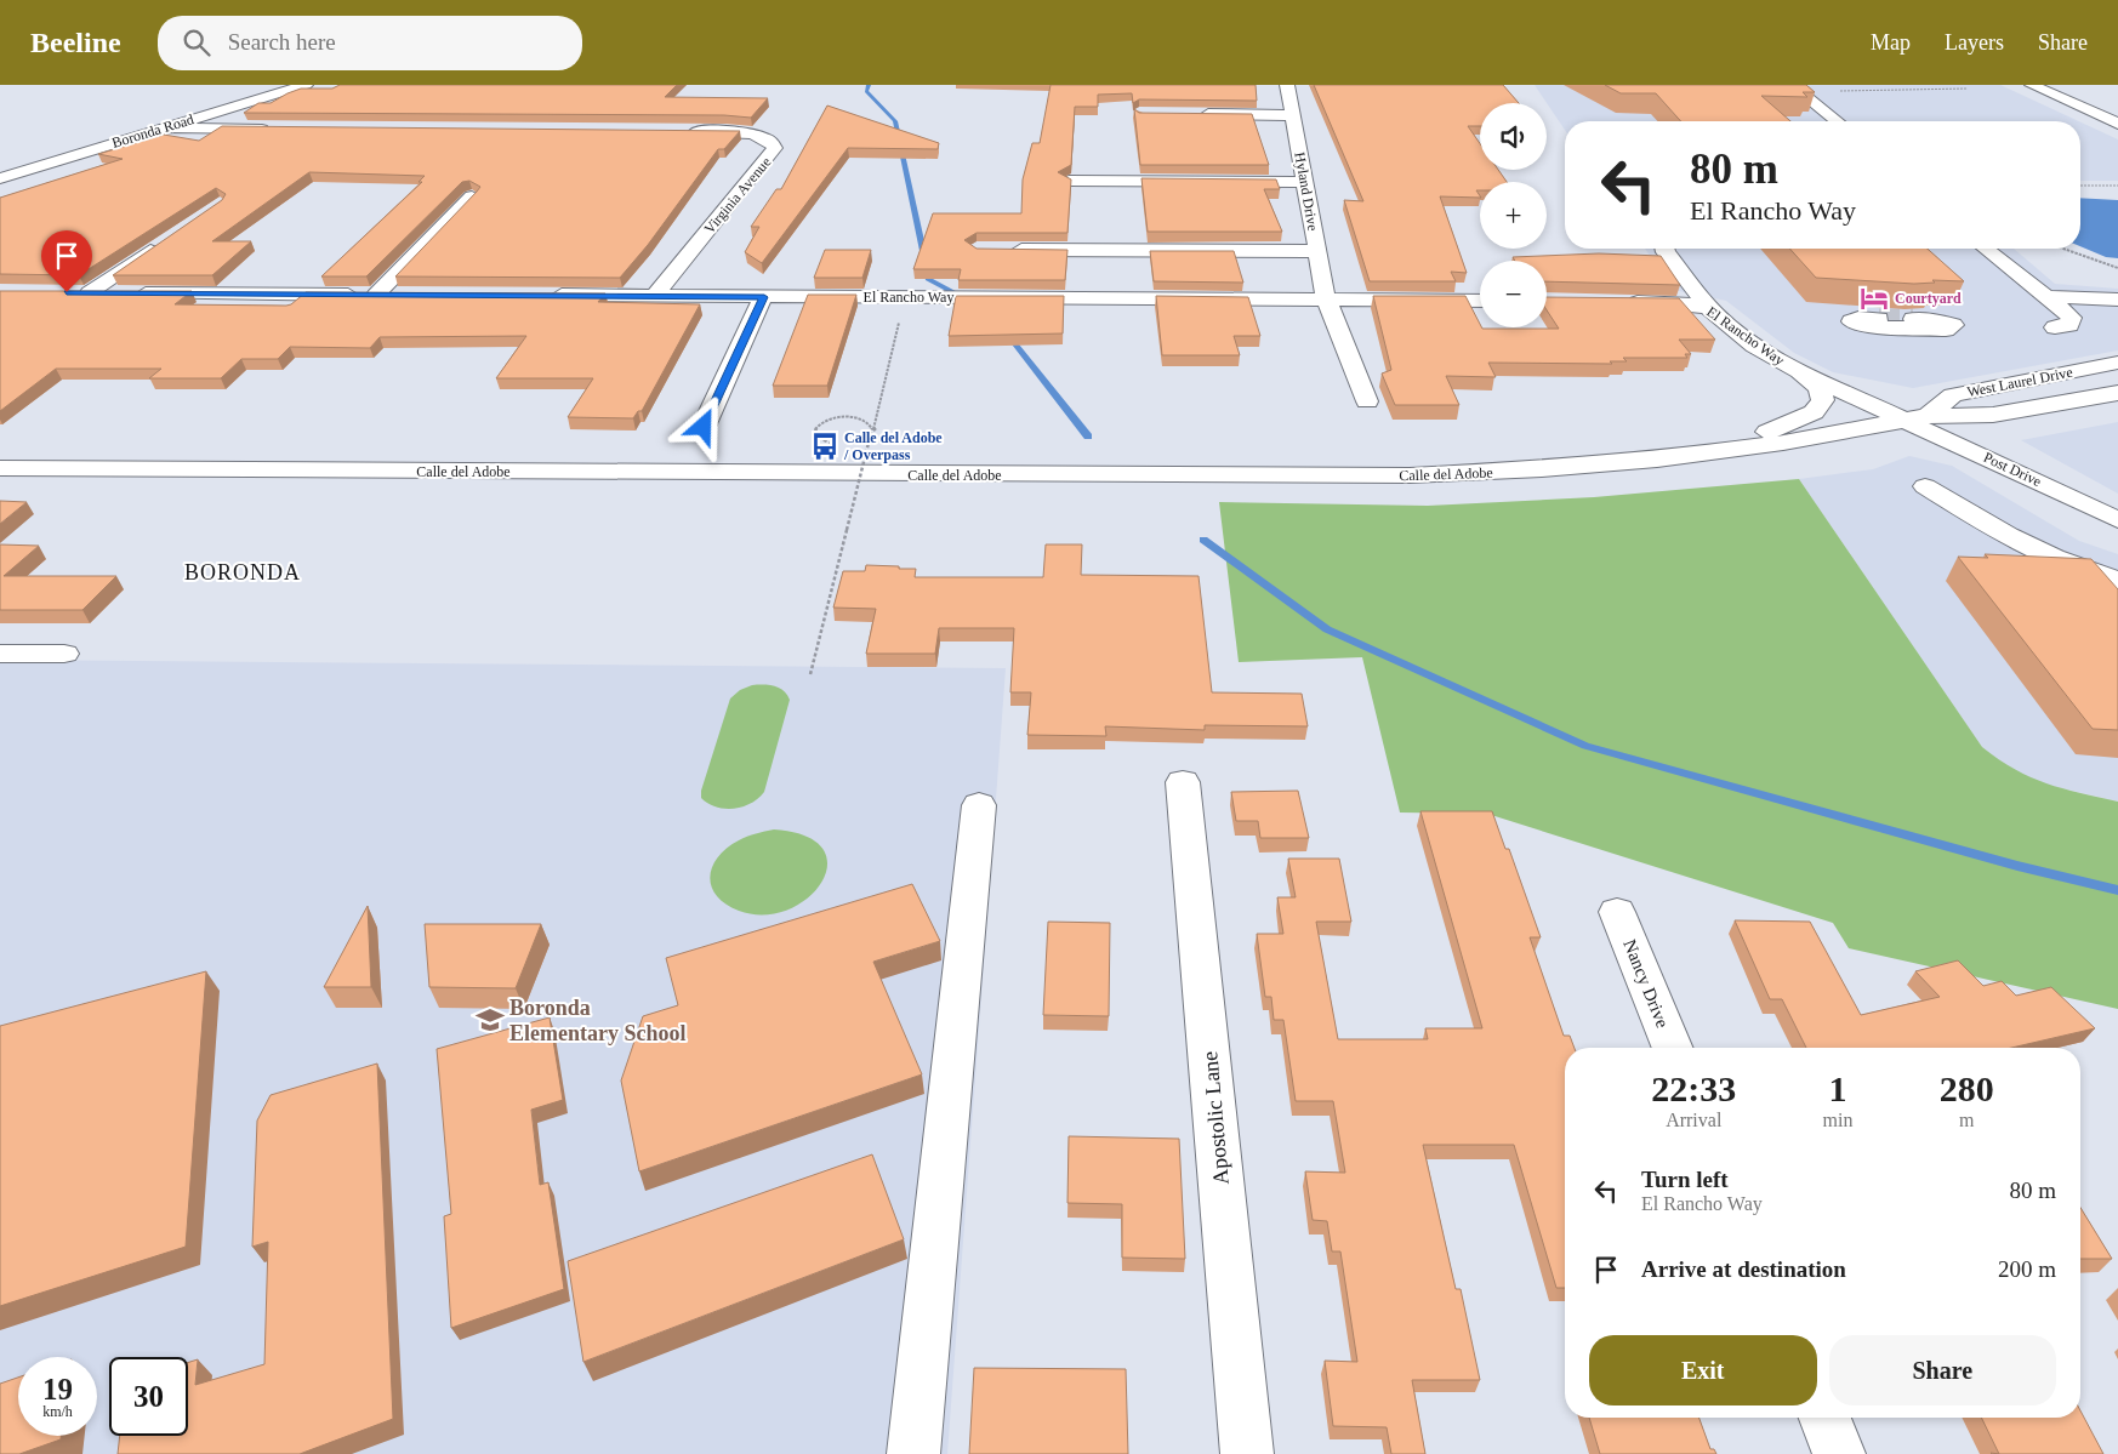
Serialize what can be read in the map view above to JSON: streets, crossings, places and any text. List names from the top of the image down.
{
  "streets": {
    "street": [
      "Boronda Road",
      "Hyland Drive",
      "Virginia Avenue",
      "El Rancho Way",
      "West Laurel Drive",
      "Post Drive",
      "Calle del Adobe",
      "Nancy Drive",
      "Apostolic Lane"
    ]
  },
  "crossings": [
    ["Hyland Drive", "El Rancho Way"],
    ["Virginia Avenue", "El Rancho Way"],
    ["El Rancho Way", "West Laurel Drive"],
    ["El Rancho Way", "Post Drive"],
    ["El Rancho Way", "Calle del Adobe"],
    ["West Laurel Drive", "Post Drive"],
    ["West Laurel Drive", "Calle del Adobe"],
    ["Post Drive", "Calle del Adobe"]
  ],
  "districts": ["BORONDA"],
  "places": {
    "hotel": ["Courtyard"],
    "bus stop": ["Calle del Adobe / Overpass"],
    "school or university": ["Boronda Elementary School"]
  },
  "page": {
    "header": "Beeline",
    "search": "Search here",
    "nav": ["Map", "Layers", "Share"],
    "map_buttons": ["+", "−"],
    "turn": ["80 m", "El Rancho Way"],
    "eta": [
      "22:33",
      "Arrival",
      "1",
      "min",
      "280",
      "m"
    ],
    "list": [
      {
        "name": "Turn left",
        "note": "El Rancho Way",
        "value": "80 m"
      },
      {
        "name": "Arrive at destination",
        "value": "200 m"
      }
    ],
    "buttons": ["Exit", "Share"],
    "speed": "19 km/h",
    "limit": "30"
  }
}
